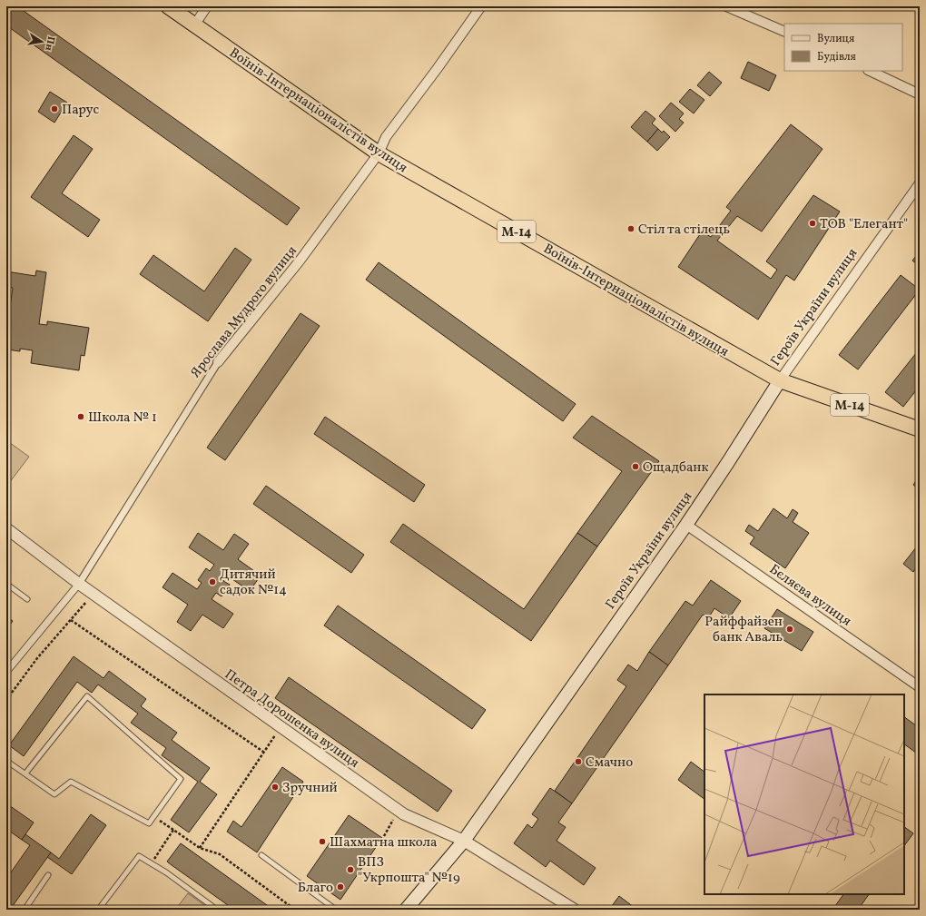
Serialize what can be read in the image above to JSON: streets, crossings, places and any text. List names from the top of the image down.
{
  "streets": {
    "highway": ["Воїнів-Інтернаціоналістів вулиця", "М-14"],
    "main road": ["Героїв України вулиця"],
    "street": ["Ярослава Мудрого вулиця", "Бєляєва вулиця", "Петра Дорошенка вулиця"]
  },
  "crossings": [
    ["Воїнів-Інтернаціоналістів вулиця", "Героїв України вулиця"],
    ["Воїнів-Інтернаціоналістів вулиця", "Ярослава Мудрого вулиця"],
    ["Героїв України вулиця", "Бєляєва вулиця"],
    ["Героїв України вулиця", "Петра Дорошенка вулиця"],
    ["Ярослава Мудрого вулиця", "Петра Дорошенка вулиця"]
  ],
  "places": [
    "Парус",
    "ТОВ \"Елегант\"",
    "Стіл та стілець",
    "Школа № 1",
    "Ощадбанк",
    "Дитячий садок №14",
    "Райффайзен банк Аваль",
    "Смачно",
    "Зручний",
    "Шахматна школа",
    "ВПЗ \"Укрпошта\" №19",
    "Благо"
  ],
  "legend": ["Вулиця", "Будівля"],
  "north": "right"
}
